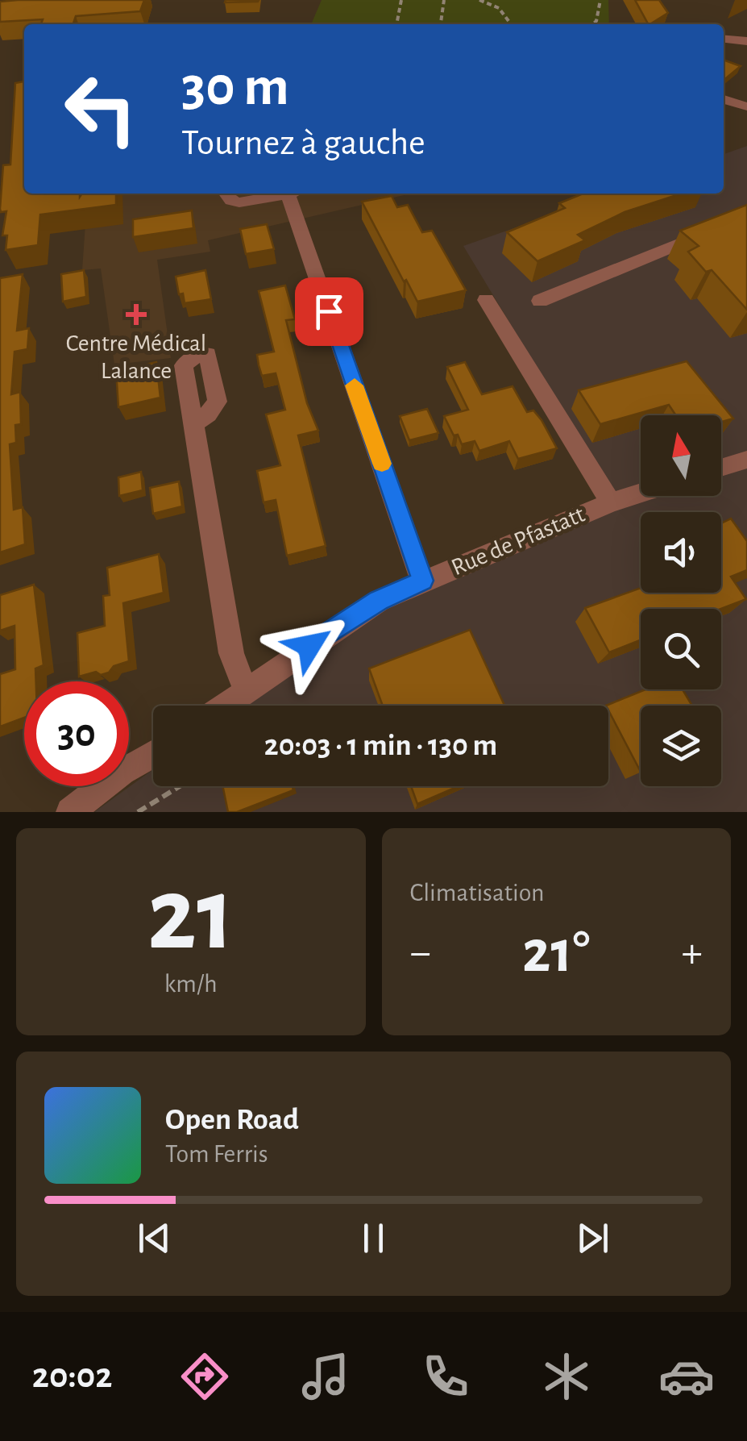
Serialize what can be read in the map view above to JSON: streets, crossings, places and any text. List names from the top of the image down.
{
  "streets": {
    "street": ["Rue de Pfastatt"]
  },
  "places": {
    "health": ["Centre Médical Lalance"]
  },
  "north": "top",
  "page": {
    "turn": ["30 m", "Tournez à gauche"],
    "limit": "30",
    "trip": "20:03 · 1 min · 130 m",
    "tile": [
      ["21", "km/h"],
      "Climatisation"
    ],
    "heat": ["−", "21°", "+"],
    "song": ["Open Road", "Tom Ferris"],
    "tabs": "20:02"
  }
}
